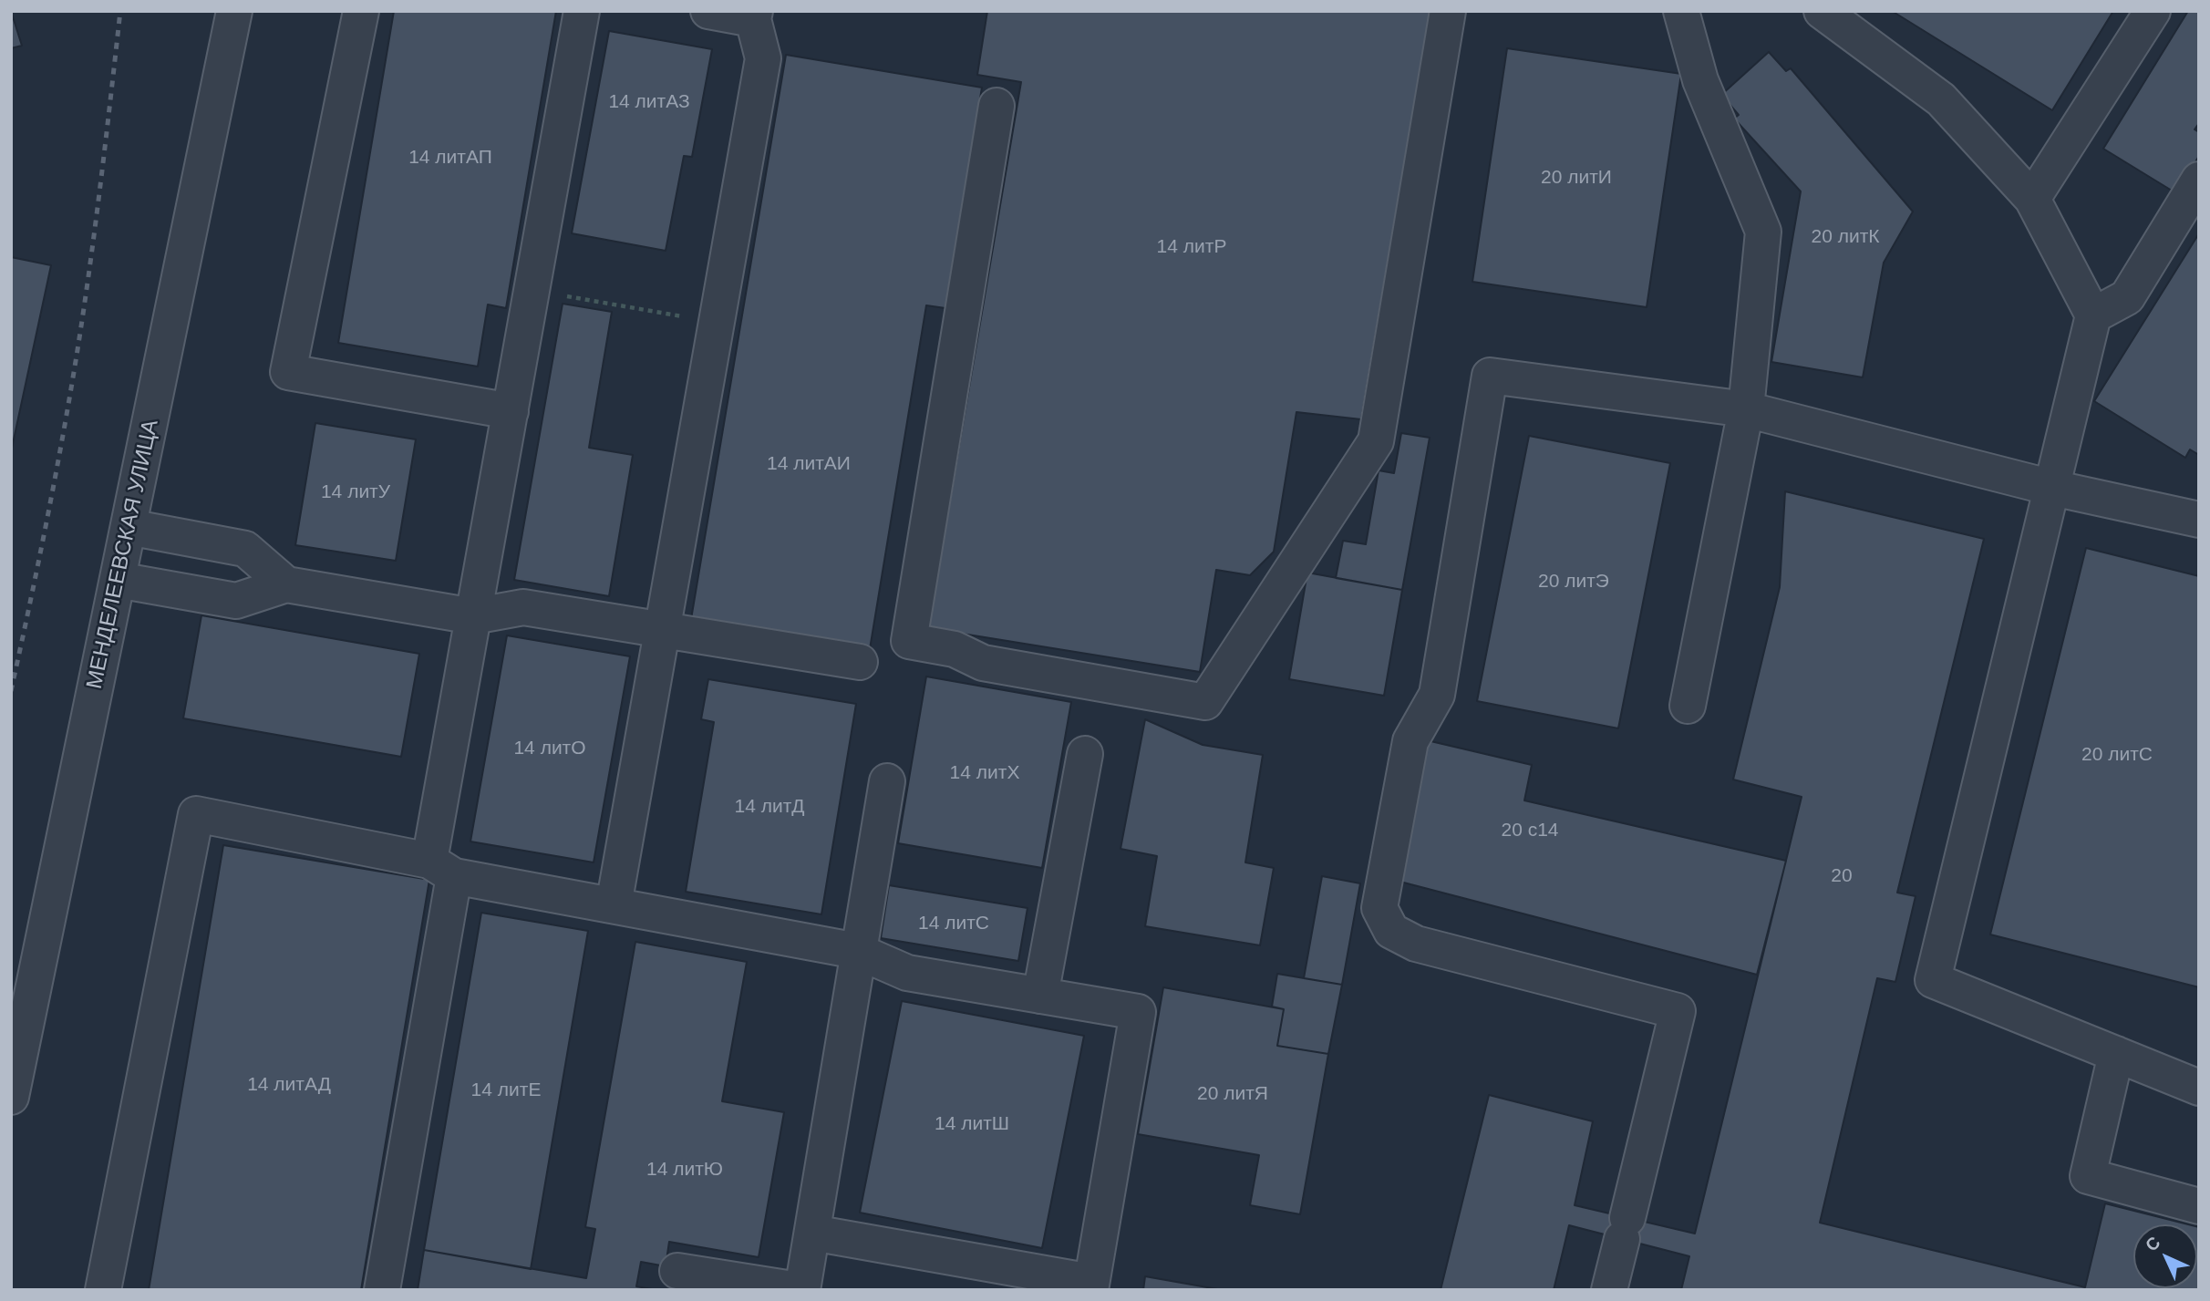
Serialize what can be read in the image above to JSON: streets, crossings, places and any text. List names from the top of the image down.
{
  "streets": {
    "street": ["МЕНДЕЛЕЕВСКАЯ УЛИЦА"]
  },
  "house_numbers": [
    "14 литАЗ",
    "14 литАП",
    "20 литИ",
    "20 литК",
    "14 литР",
    "14 литАИ",
    "14 литУ",
    "20 литЭ",
    "14 литО",
    "20 литС",
    "14 литХ",
    "14 литД",
    "20 с14",
    "20",
    "14 литС",
    "14 литАД",
    "14 литЕ",
    "20 литЯ",
    "14 литШ",
    "14 литЮ"
  ],
  "north": "top left"
}
